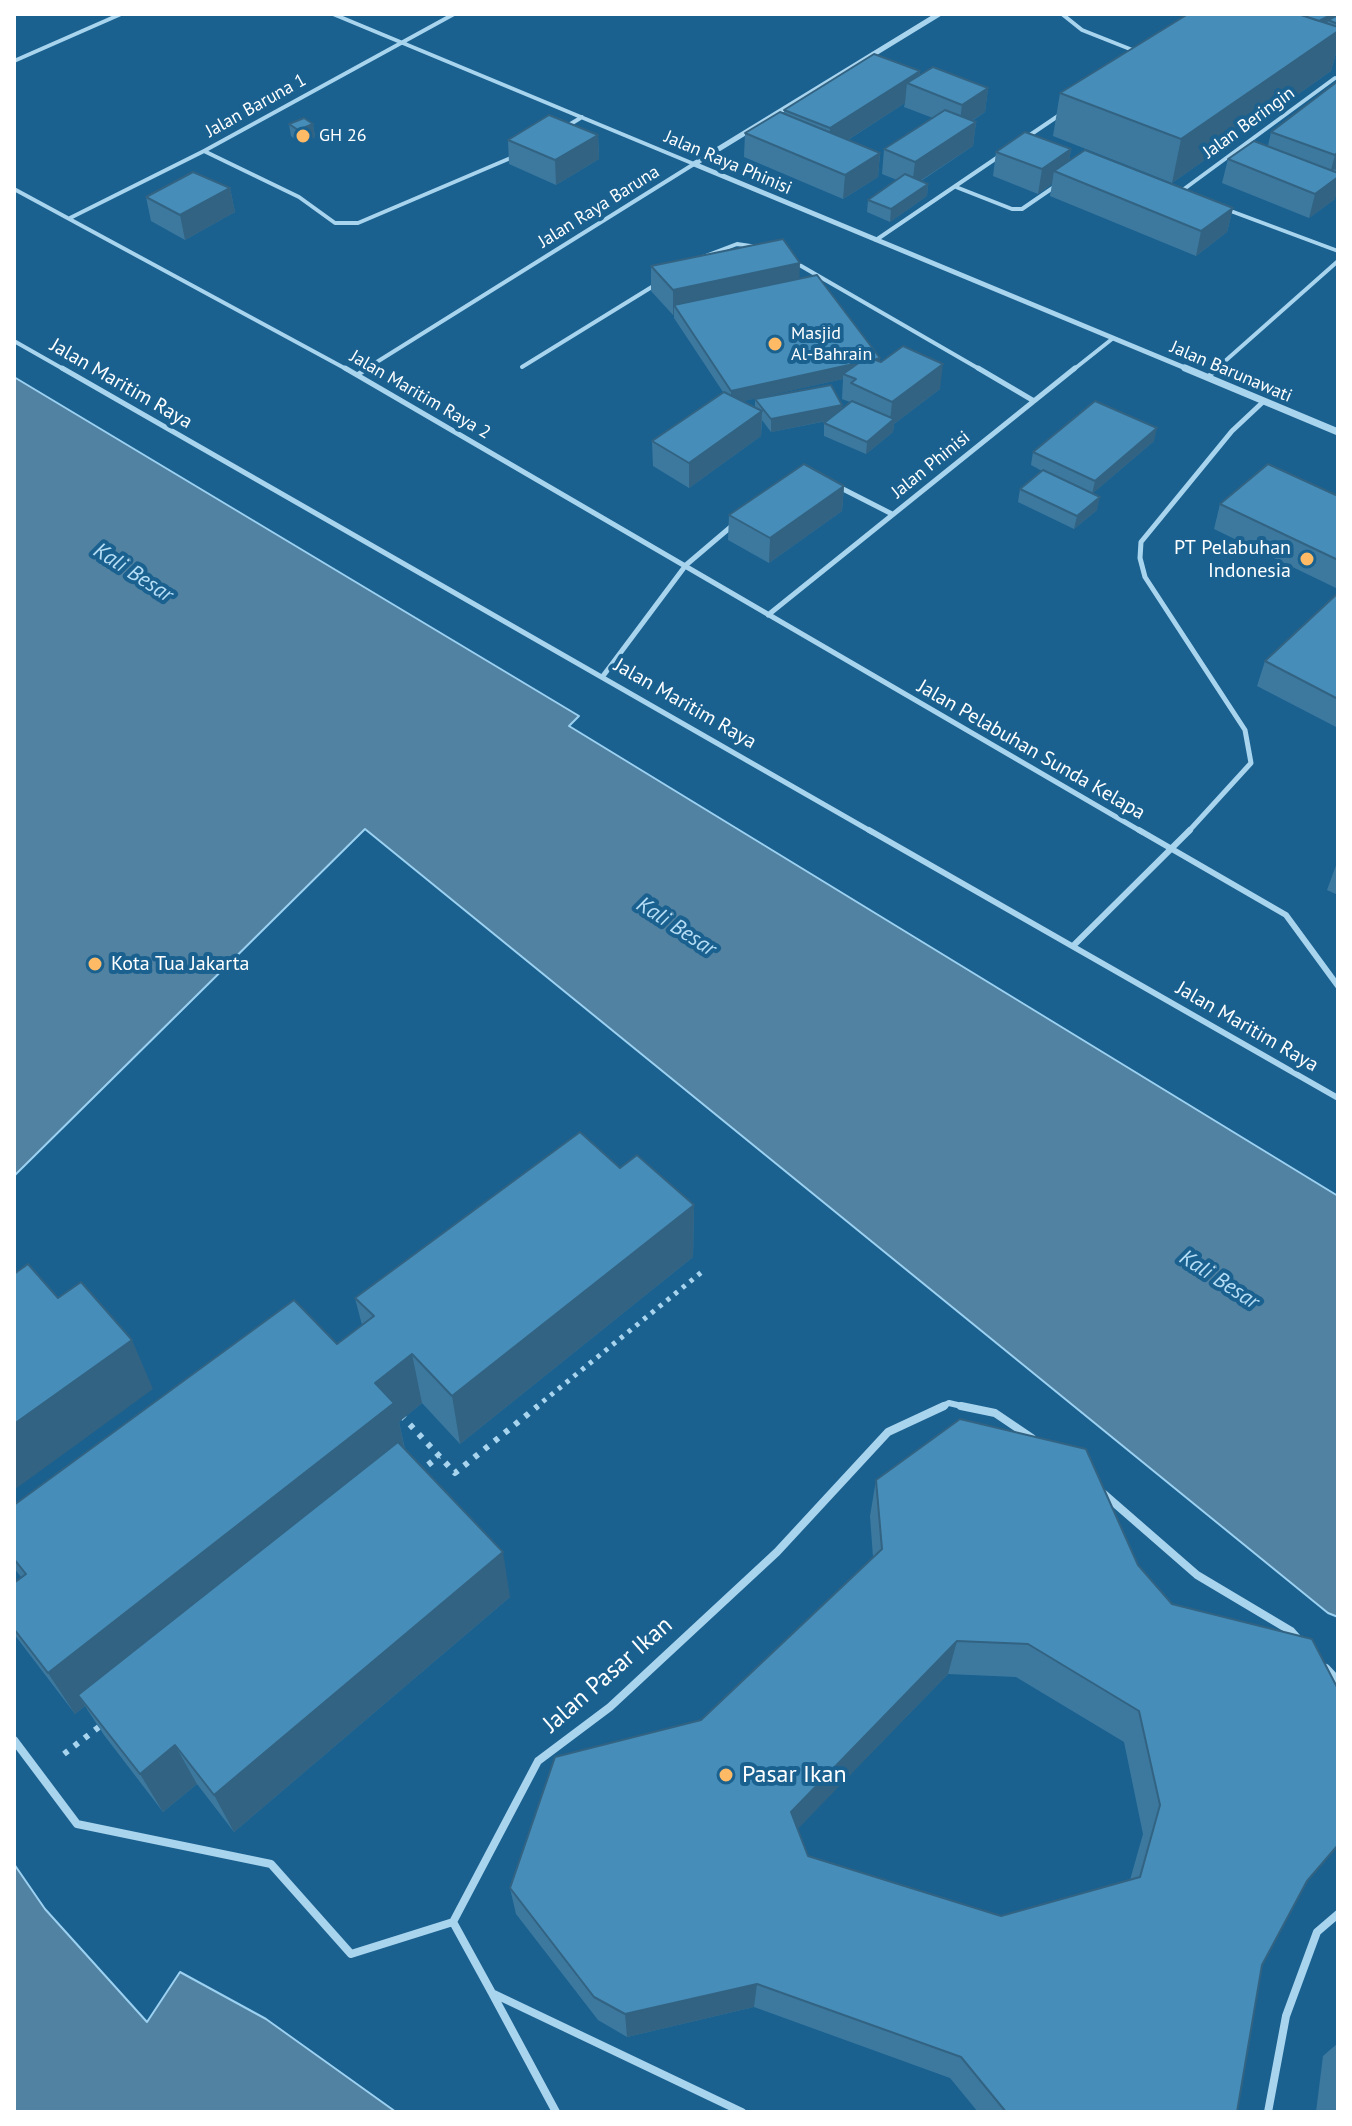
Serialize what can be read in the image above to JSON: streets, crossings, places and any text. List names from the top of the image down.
{
  "streets": {
    "street": ["Jalan Raya Phinisi", "Jalan Raya Baruna", "Jalan Barunawati"],
    "lane": [
      "Jalan Baruna 1",
      "Jalan Beringin",
      "Jalan Maritim Raya",
      "Jalan Maritim Raya 2",
      "Jalan Phinisi",
      "Jalan Pelabuhan Sunda Kelapa",
      "Jalan Pasar Ikan"
    ]
  },
  "crossings": [
    ["Jalan Baruna 1", "Jalan Raya Phinisi"],
    ["Jalan Baruna 1", "Jalan Maritim Raya 2"],
    ["Jalan Raya Phinisi", "Jalan Raya Baruna"],
    ["Jalan Raya Phinisi", "Jalan Barunawati"],
    ["Jalan Raya Phinisi", "Jalan Phinisi"],
    ["Jalan Raya Baruna", "Jalan Maritim Raya 2"],
    ["Jalan Barunawati", "Jalan Phinisi"],
    ["Jalan Maritim Raya 2", "Jalan Pelabuhan Sunda Kelapa"],
    ["Jalan Phinisi", "Jalan Pelabuhan Sunda Kelapa"]
  ],
  "water": ["Kali Besar"],
  "places": [
    "GH 26",
    "Masjid Al-Bahrain",
    "PT Pelabuhan Indonesia",
    "Kota Tua Jakarta",
    "Pasar Ikan"
  ]
}
